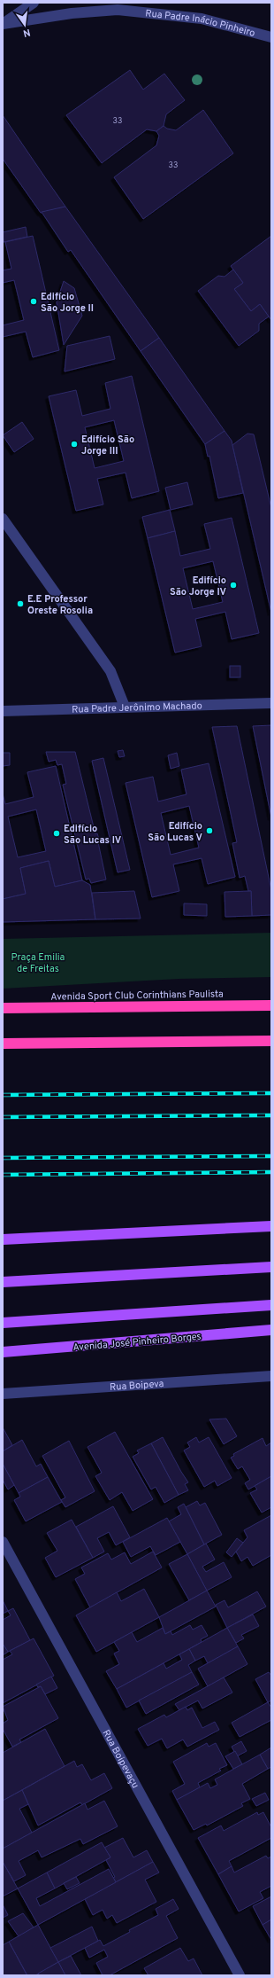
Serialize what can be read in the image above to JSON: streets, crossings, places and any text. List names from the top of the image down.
{
  "streets": {
    "highway": ["Avenida Sport Club Corinthians Paulista"],
    "main road": ["Avenida José Pinheiro Borges"],
    "street": [
      "Rua Padre Inácio Pinheiro",
      "Rua Padre Jerônimo Machado",
      "Rua Boipeva",
      "Rua Boipevaçu"
    ]
  },
  "parks": ["Praça Emilia de Freitas"],
  "places": [
    "Edifício São Jorge II",
    "Edifício São Jorge III",
    "Edifício São Jorge IV",
    "E.E Professor Oreste Rosolia",
    "Edifício São Lucas V",
    "Edifício São Lucas IV"
  ],
  "house_numbers": ["33", "33"],
  "north": "bottom"
}
